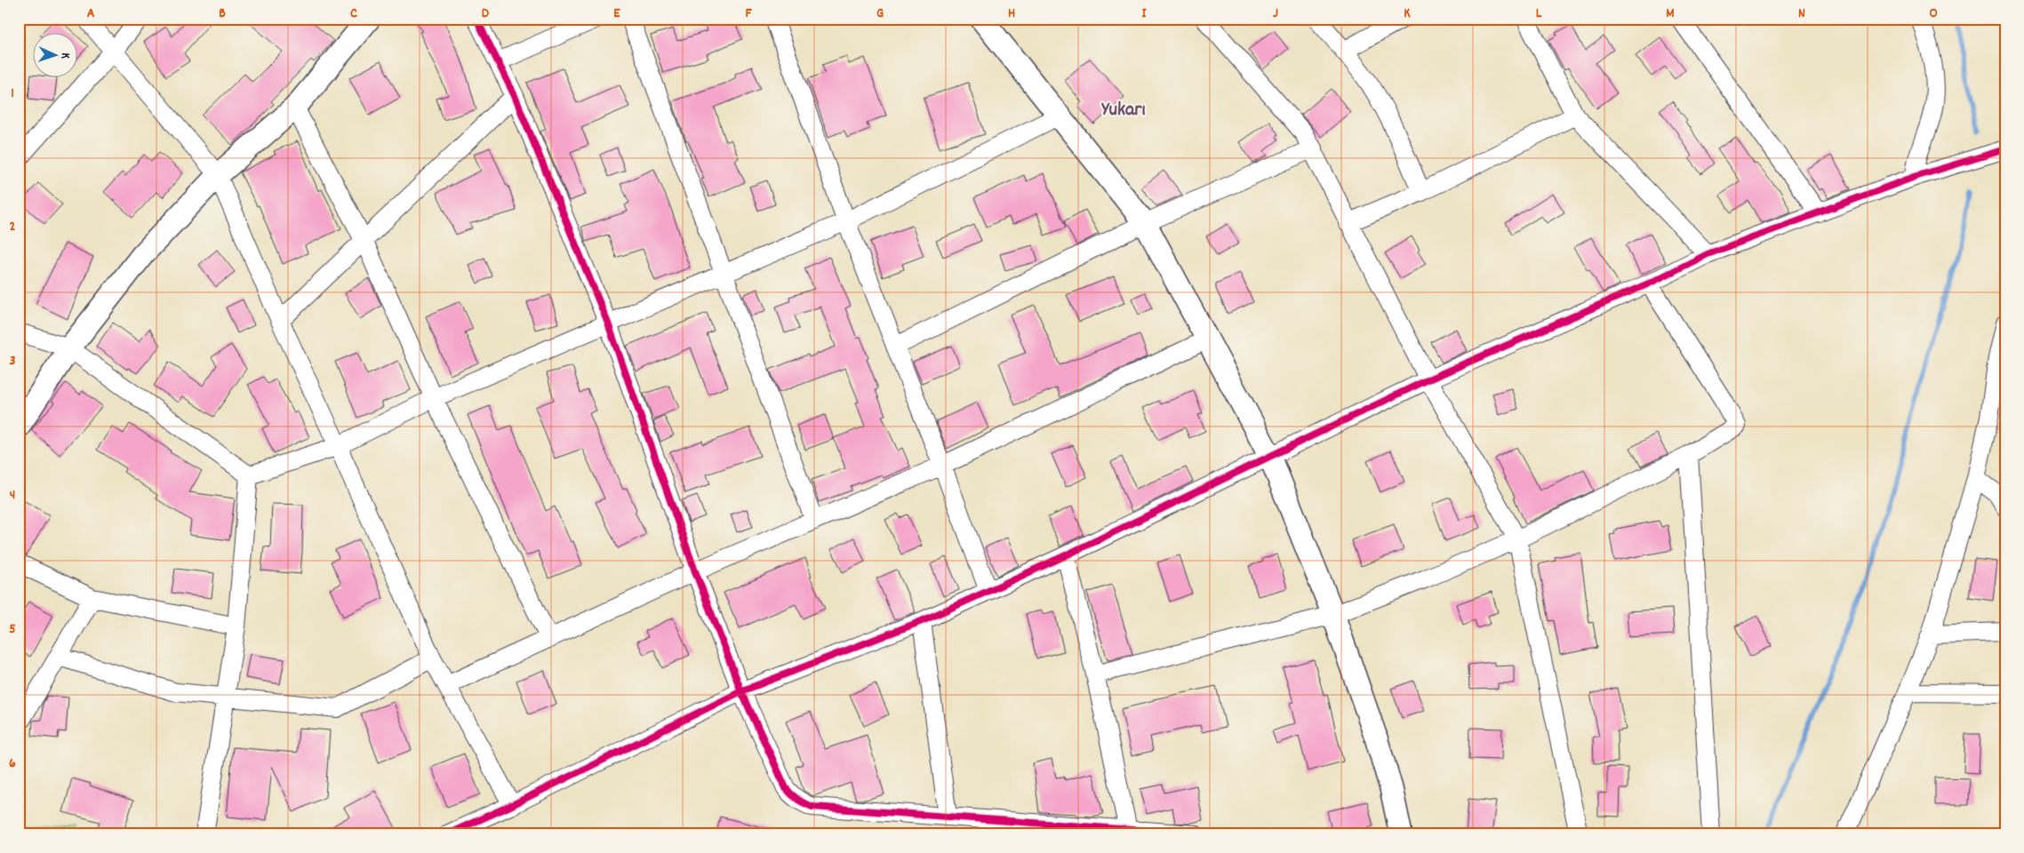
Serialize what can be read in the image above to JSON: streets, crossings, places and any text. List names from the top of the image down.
{
  "districts": ["Yukarı"],
  "north": "right",
  "grid": {
    "columns": [
      "A",
      "B",
      "C",
      "D",
      "E",
      "F",
      "G",
      "H",
      "I",
      "J",
      "K",
      "L",
      "M",
      "N",
      "O"
    ],
    "rows": [
      "1",
      "2",
      "3",
      "4",
      "5",
      "6"
    ]
  }
}
